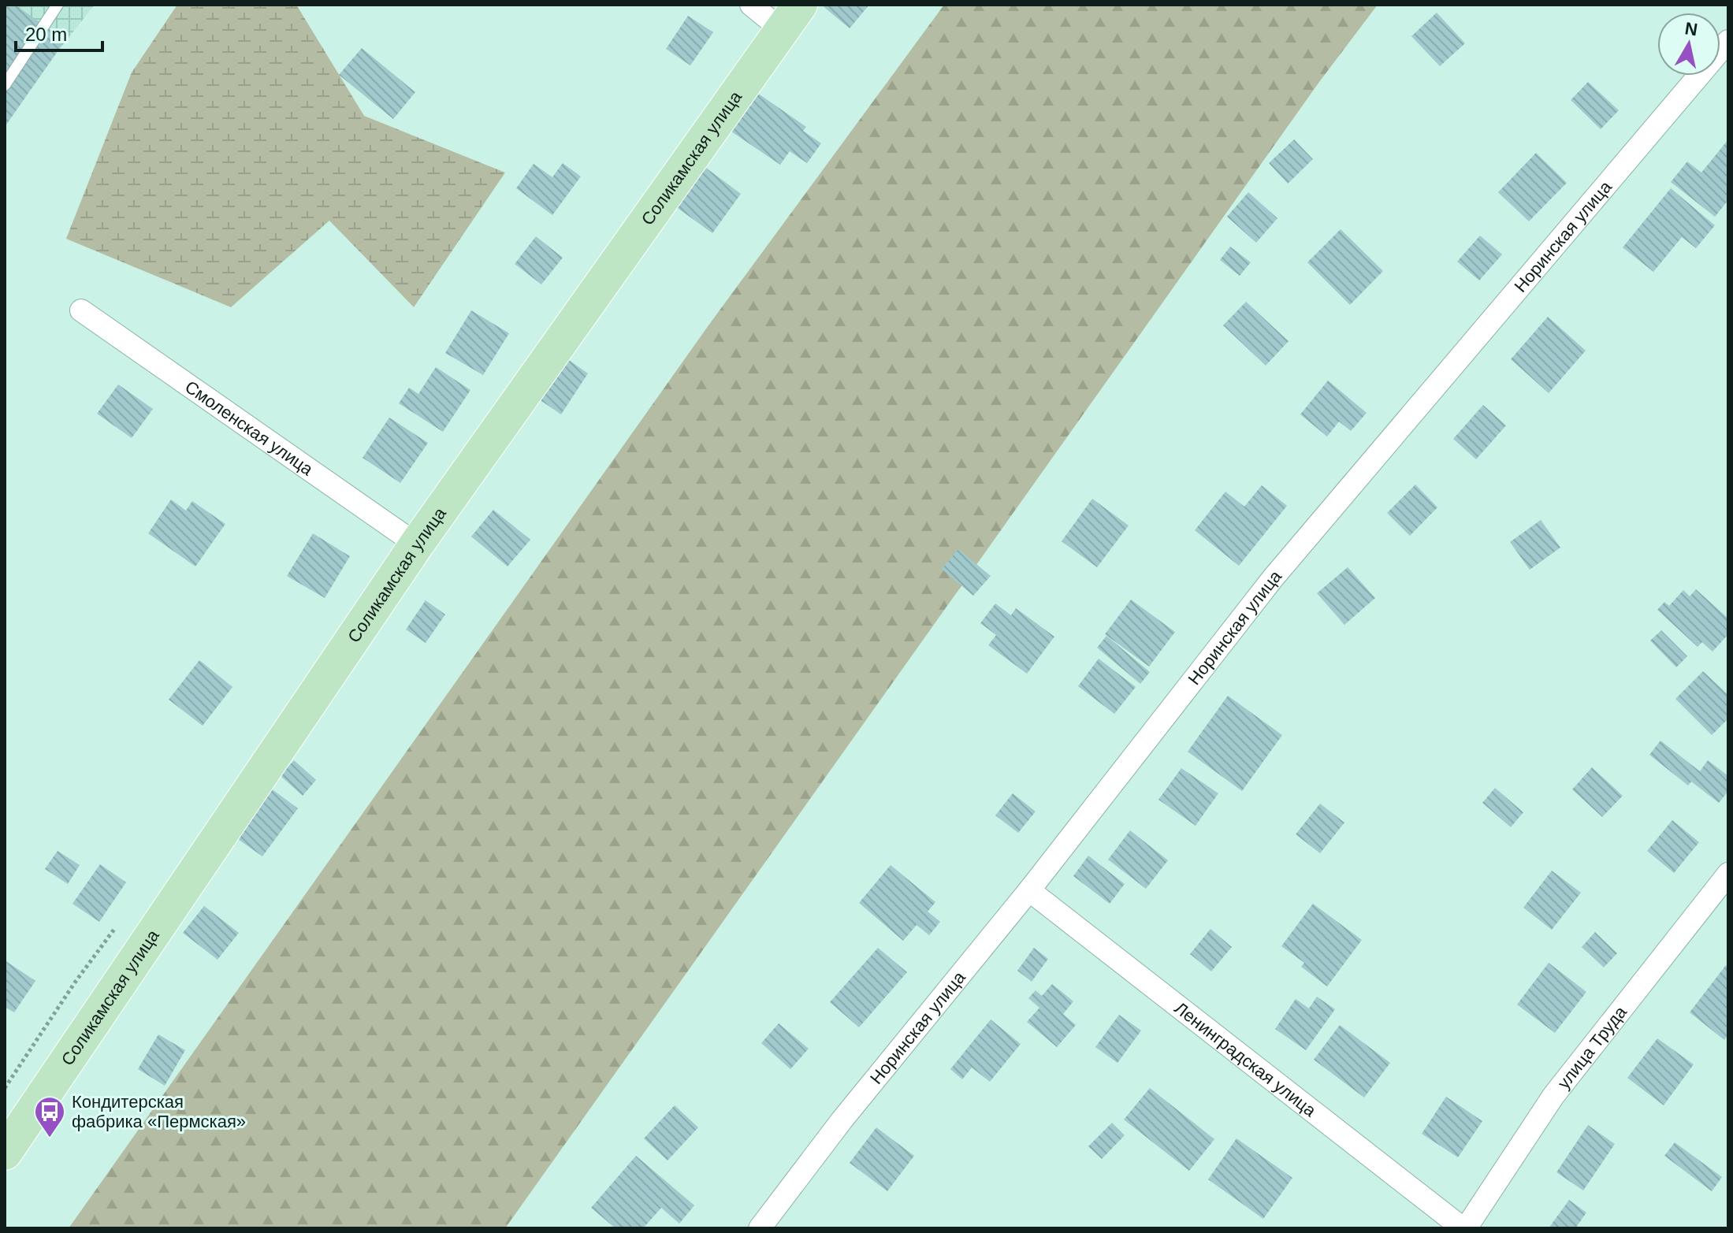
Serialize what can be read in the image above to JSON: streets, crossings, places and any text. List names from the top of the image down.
{
  "streets": {
    "main road": ["Соликамская улица"],
    "street": [
      "Норинская улица",
      "Смоленская улица",
      "улица Труда",
      "Ленинградская улица"
    ]
  },
  "crossings": [
    ["Соликамская улица", "Смоленская улица"],
    ["Норинская улица", "Ленинградская улица"],
    ["улица Труда", "Ленинградская улица"]
  ],
  "places": {
    "bus stop": ["Кондитерская фабрика «Пермская»"]
  },
  "scale_bar": "20 m",
  "north": "top"
}
